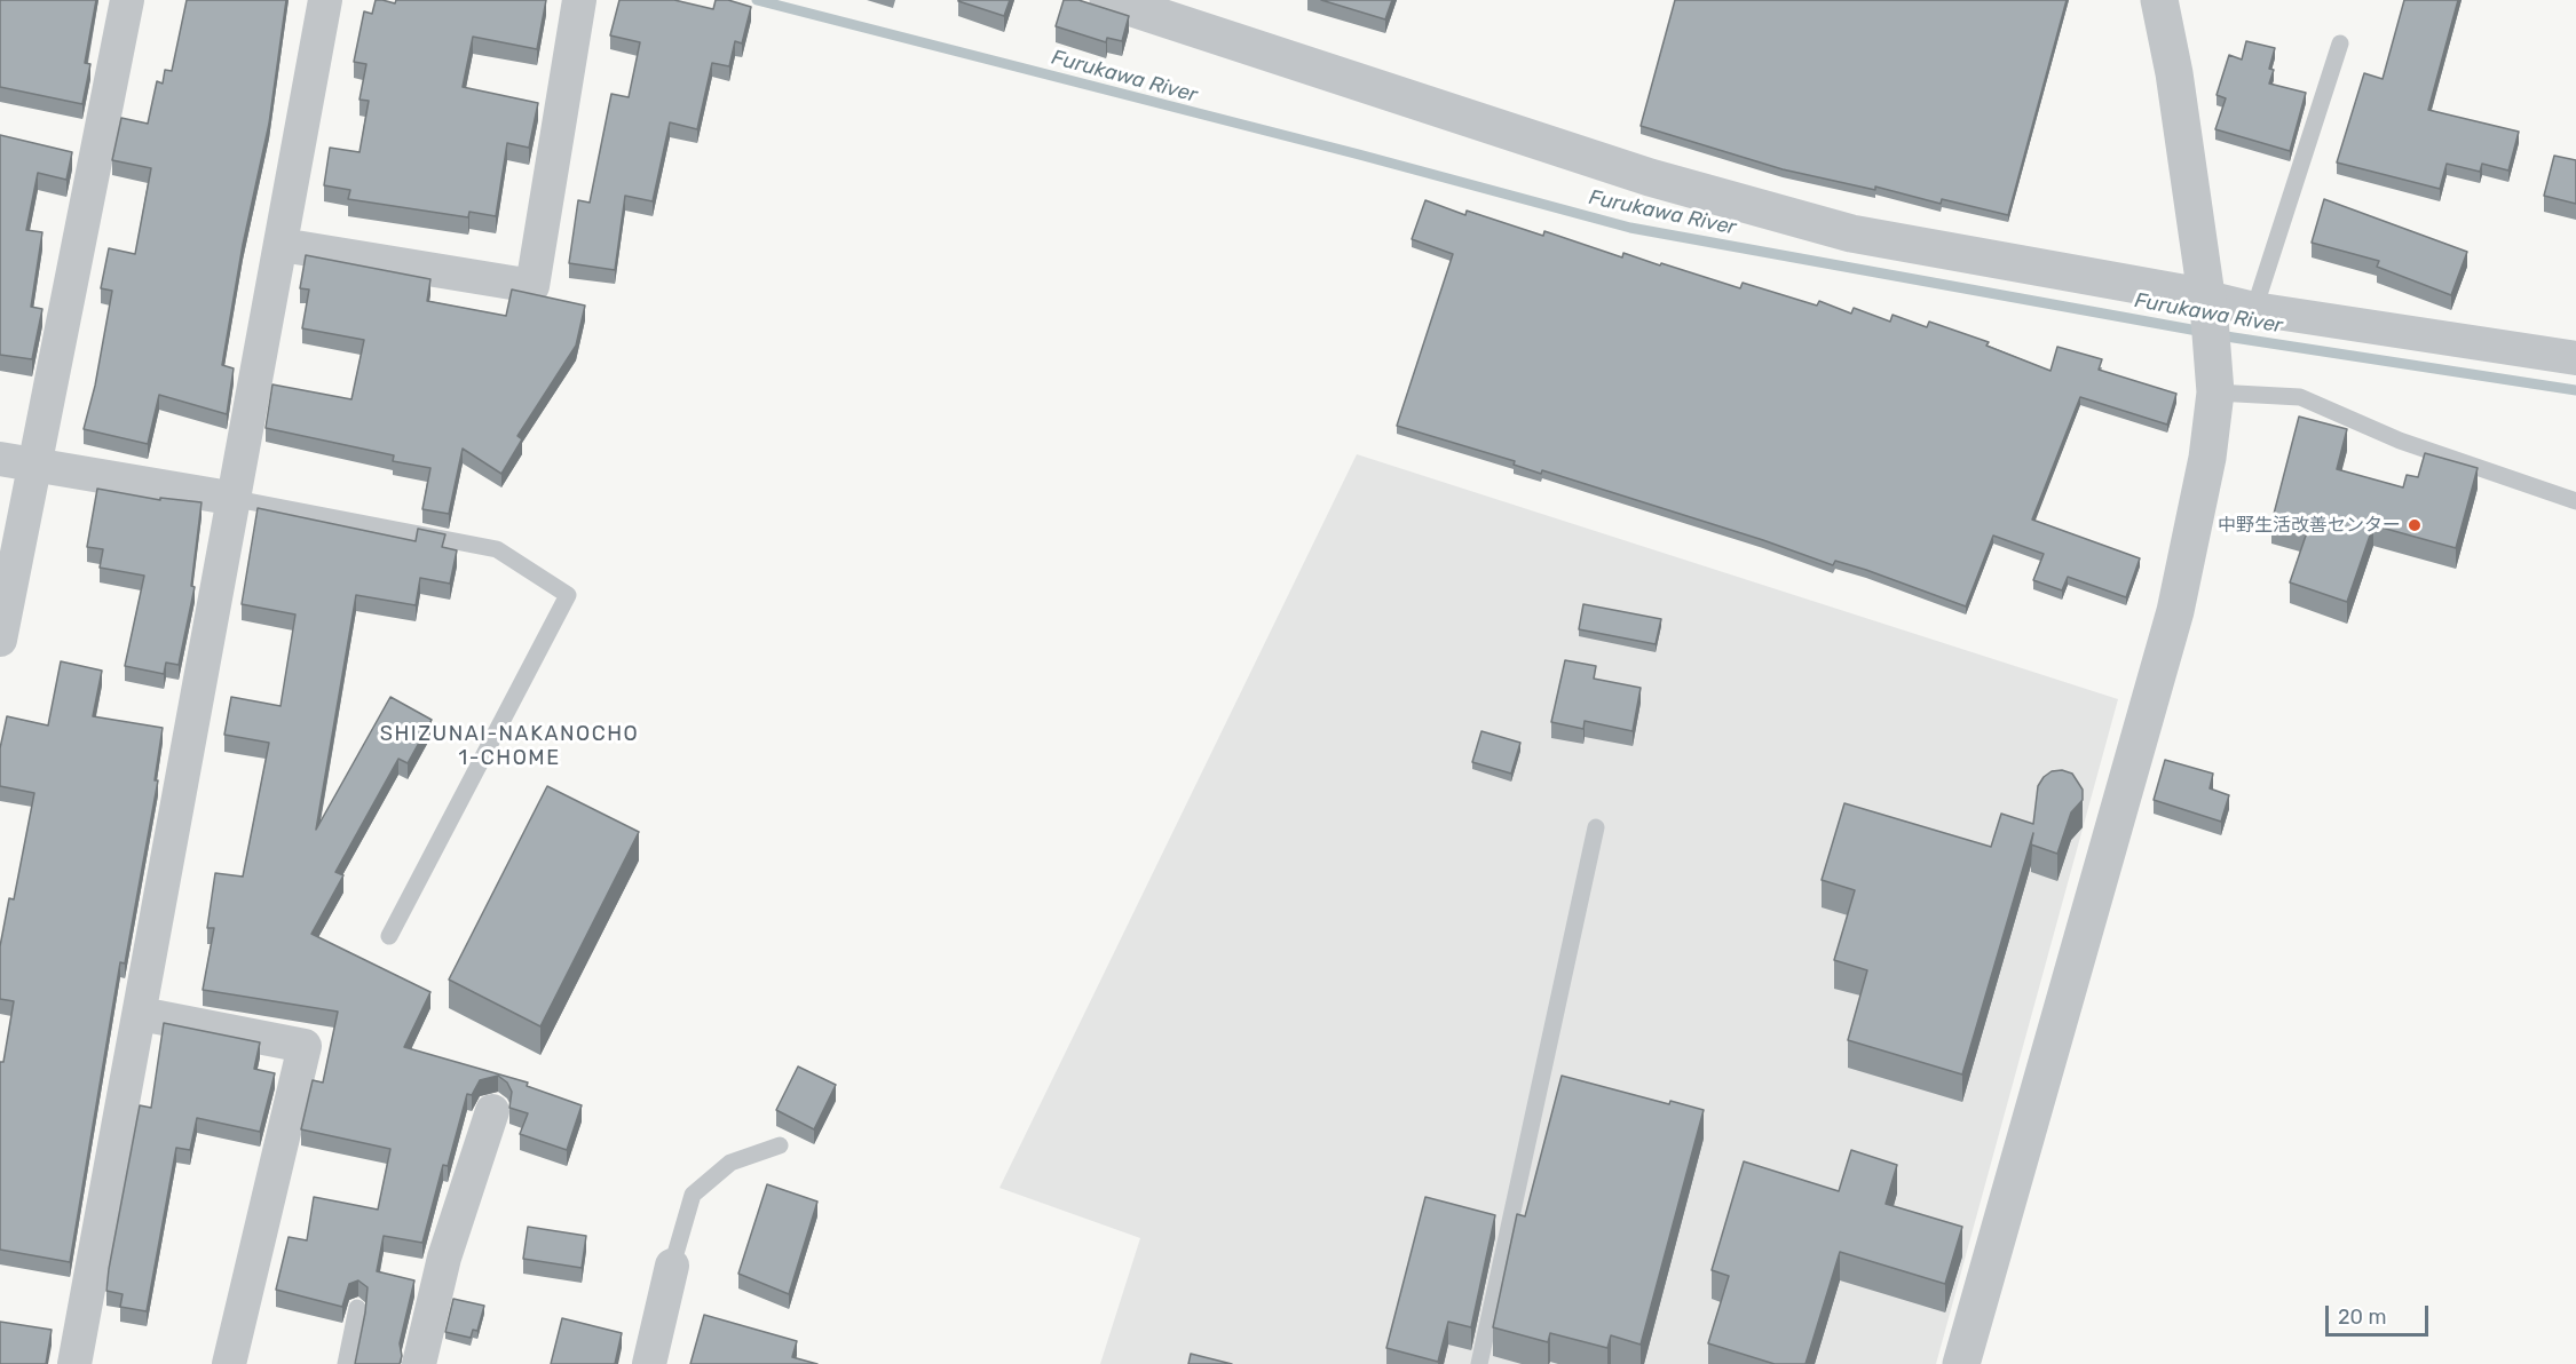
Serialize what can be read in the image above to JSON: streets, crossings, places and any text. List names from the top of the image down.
{
  "districts": ["SHIZUNAI-NAKANOCHO 1-CHOME"],
  "water": ["Furukawa River"],
  "places": ["中野生活改善センター"],
  "scale_bar": "20 m"
}
